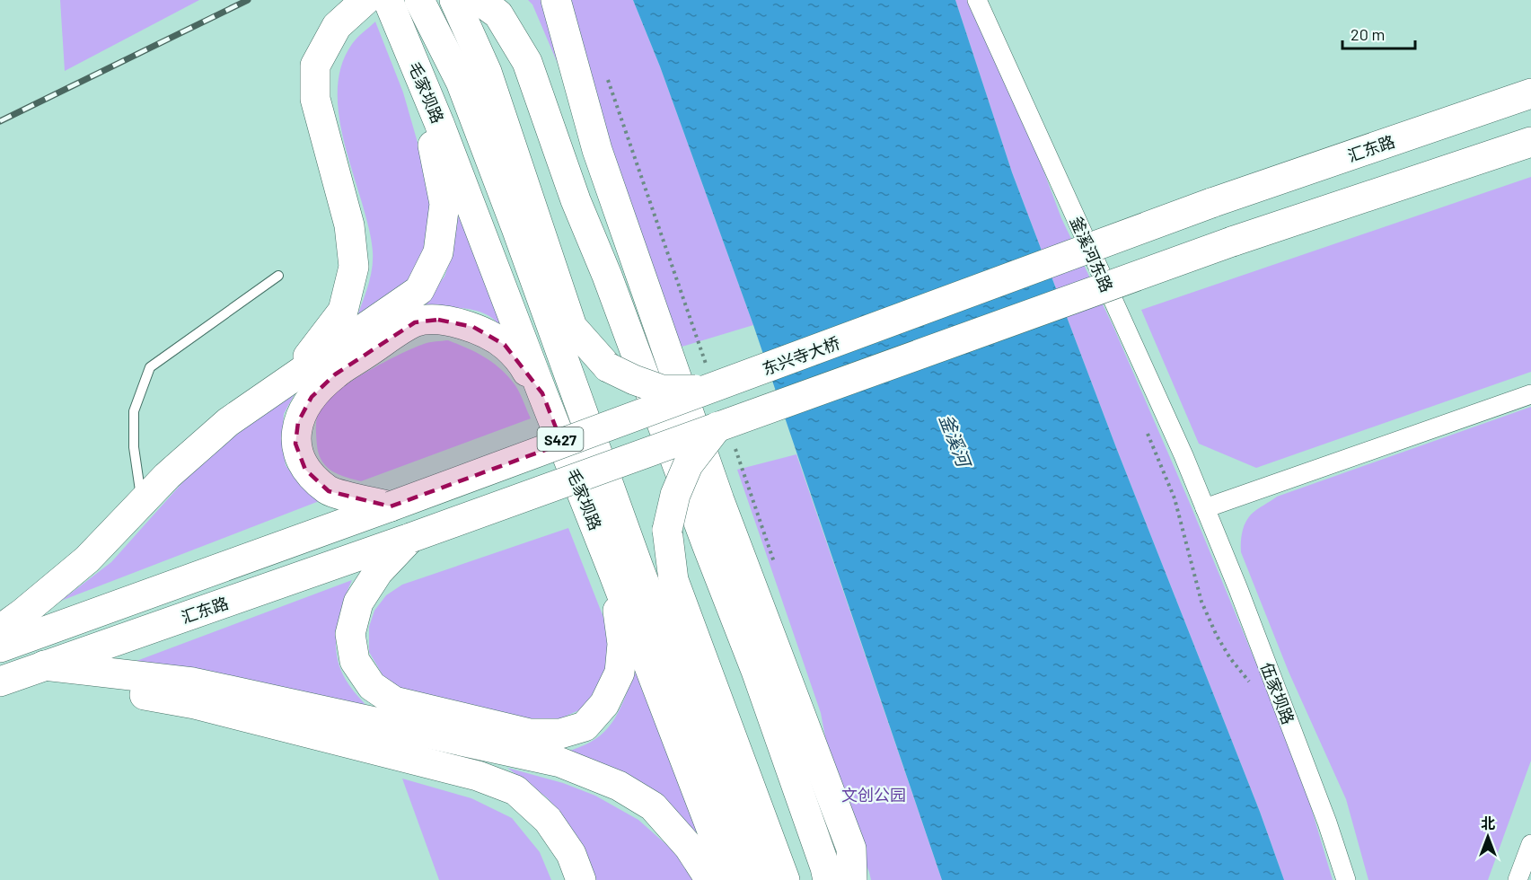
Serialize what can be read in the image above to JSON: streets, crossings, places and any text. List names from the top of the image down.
{
  "streets": {
    "main road": [
      "毛家坝路",
      "汇东路",
      "东兴寺大桥",
      "S427"
    ],
    "street": ["釜溪河东路", "伍家坝路"]
  },
  "crossings": [
    ["汇东路", "东兴寺大桥"],
    ["釜溪河东路", "伍家坝路"]
  ],
  "water": ["釜溪河"],
  "parks": ["文创公园"],
  "scale_bar": "20 m",
  "north": "top"
}
